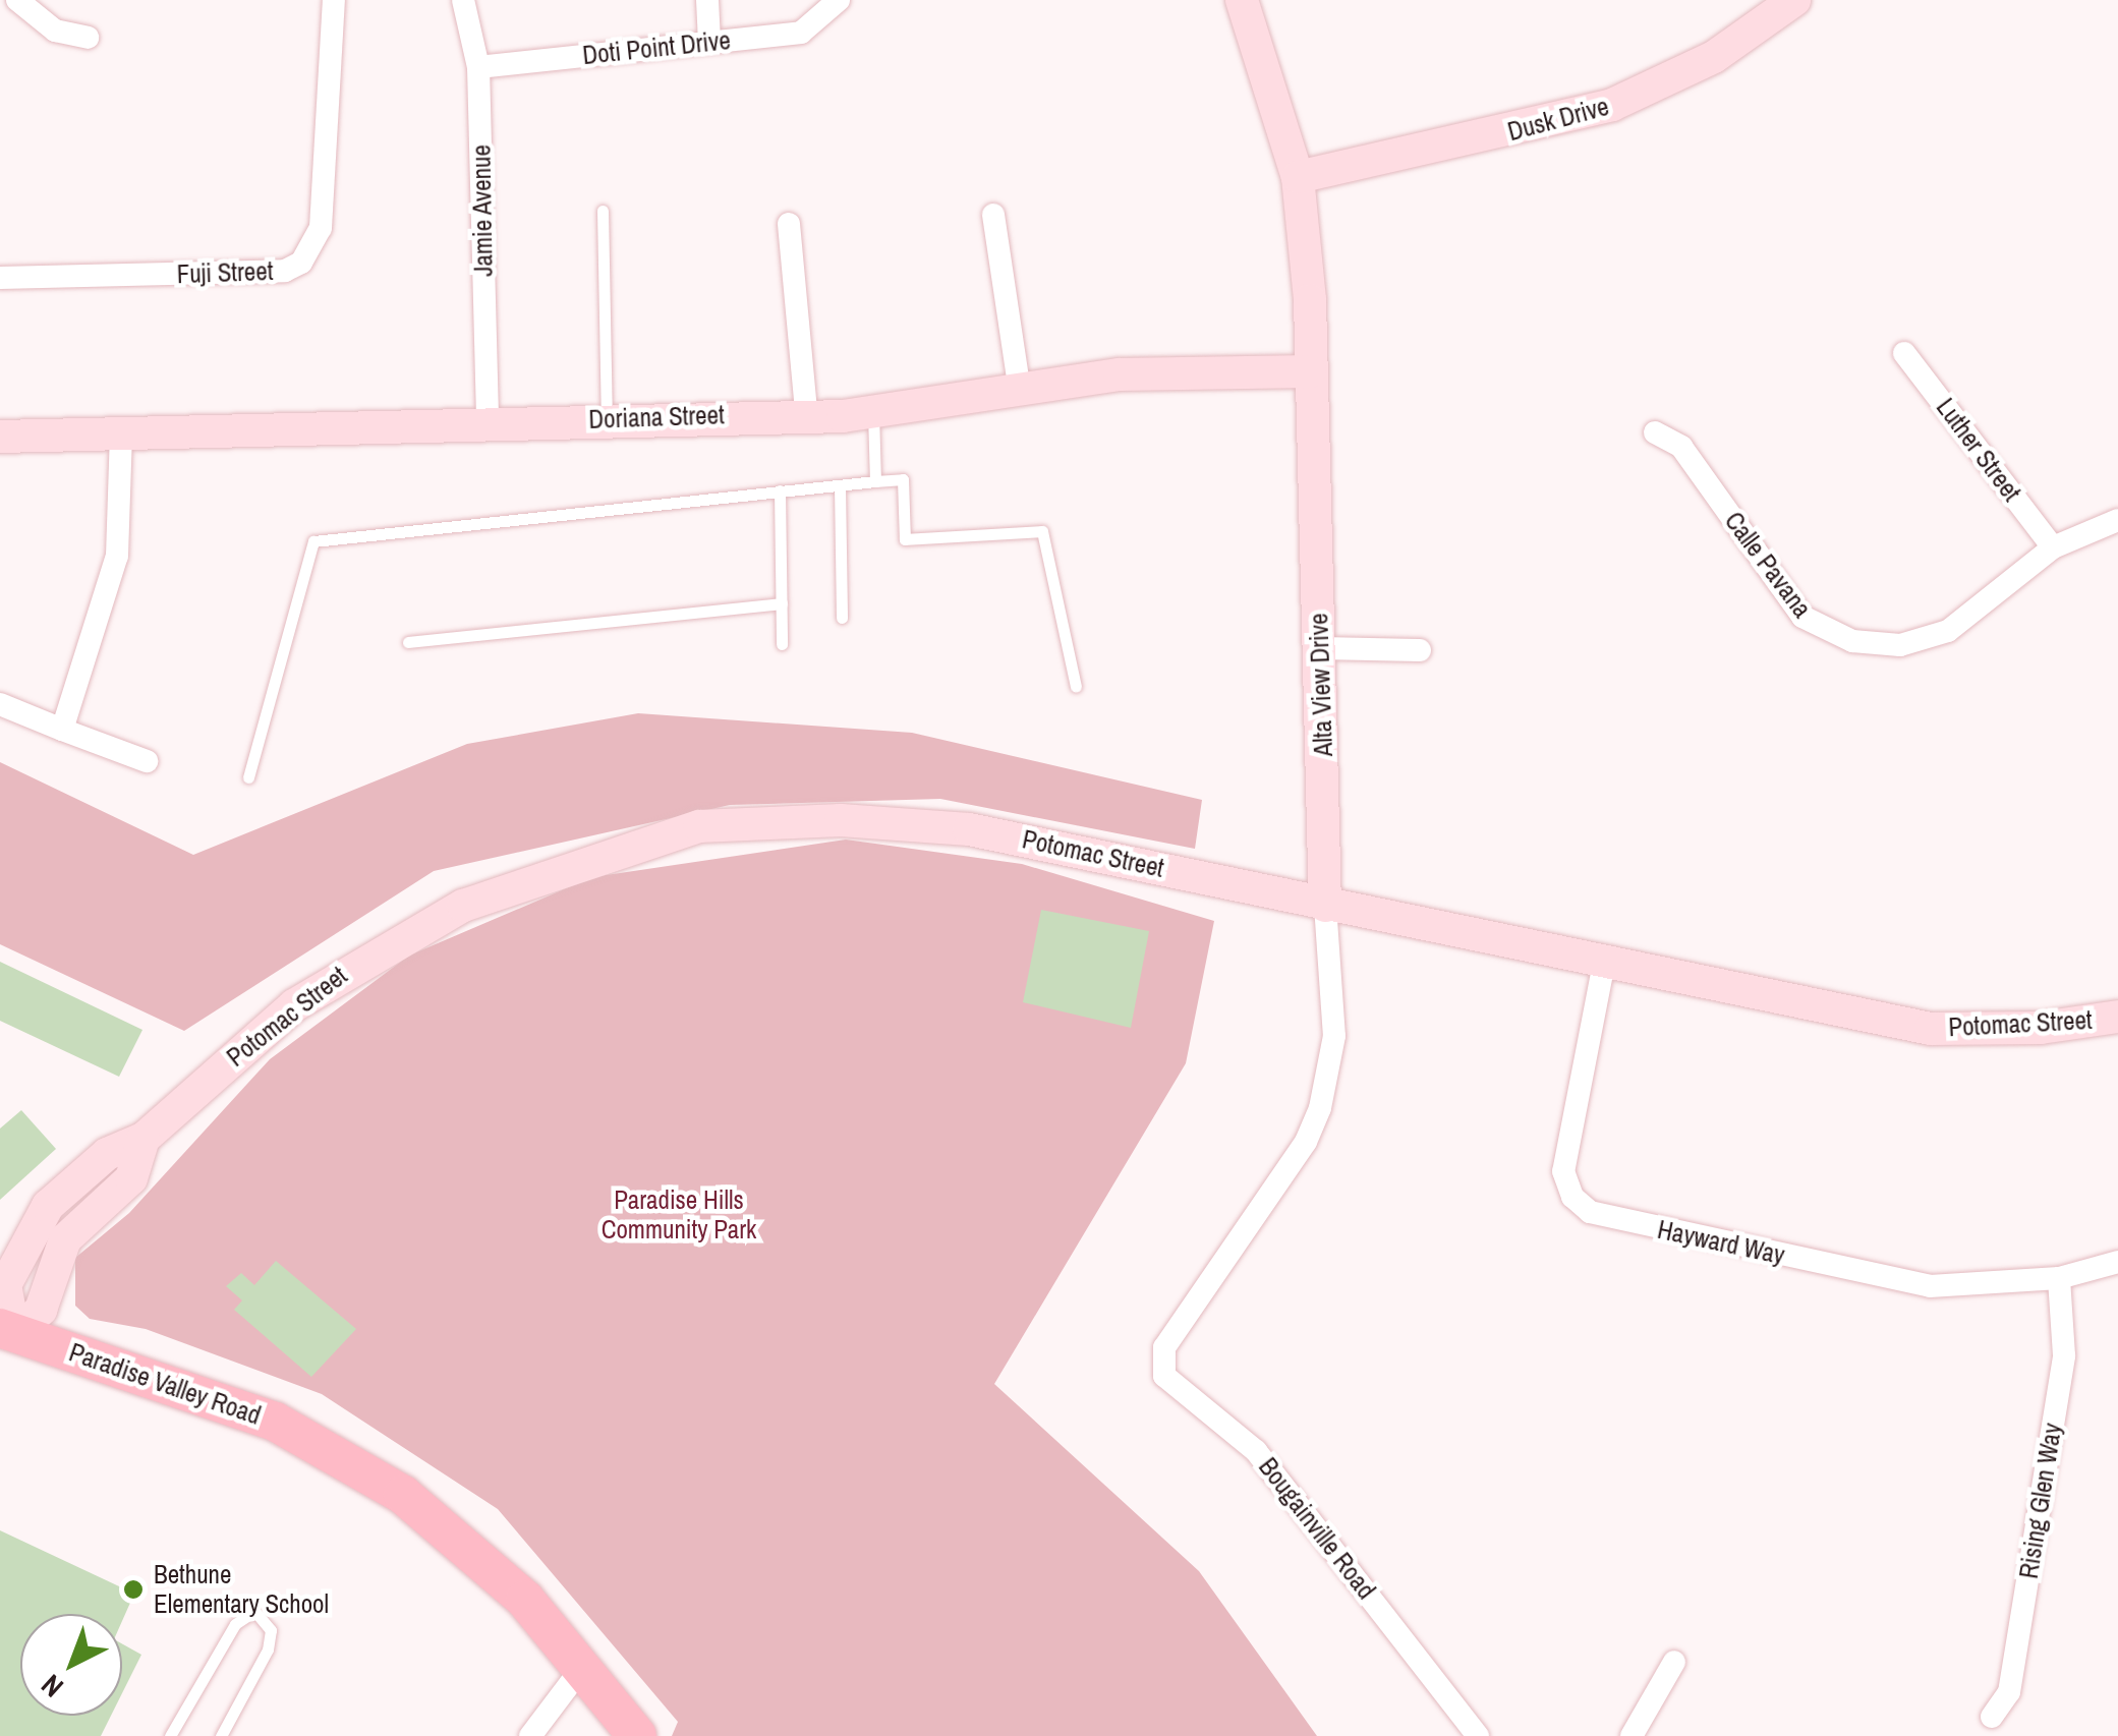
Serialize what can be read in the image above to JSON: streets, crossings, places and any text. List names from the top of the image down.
{
  "streets": {
    "main road": ["Paradise Valley Road"],
    "street": [
      "Doti Point Drive",
      "Dusk Drive",
      "Jamie Avenue",
      "Fuji Street",
      "Doriana Street",
      "Luther Street",
      "Calle Pavana",
      "Alta View Drive",
      "Potomac Street",
      "Hayward Way",
      "Rising Glen Way",
      "Bougainville Road"
    ]
  },
  "crossings": [
    ["Doti Point Drive", "Jamie Avenue"],
    ["Dusk Drive", "Alta View Drive"],
    ["Jamie Avenue", "Doriana Street"],
    ["Doriana Street", "Alta View Drive"],
    ["Luther Street", "Calle Pavana"],
    ["Alta View Drive", "Potomac Street"],
    ["Alta View Drive", "Bougainville Road"],
    ["Potomac Street", "Hayward Way"],
    ["Potomac Street", "Paradise Valley Road"],
    ["Hayward Way", "Rising Glen Way"]
  ],
  "parks": ["Paradise Hills Community Park"],
  "places": ["Bethune Elementary School"],
  "north": "bottom left"
}
